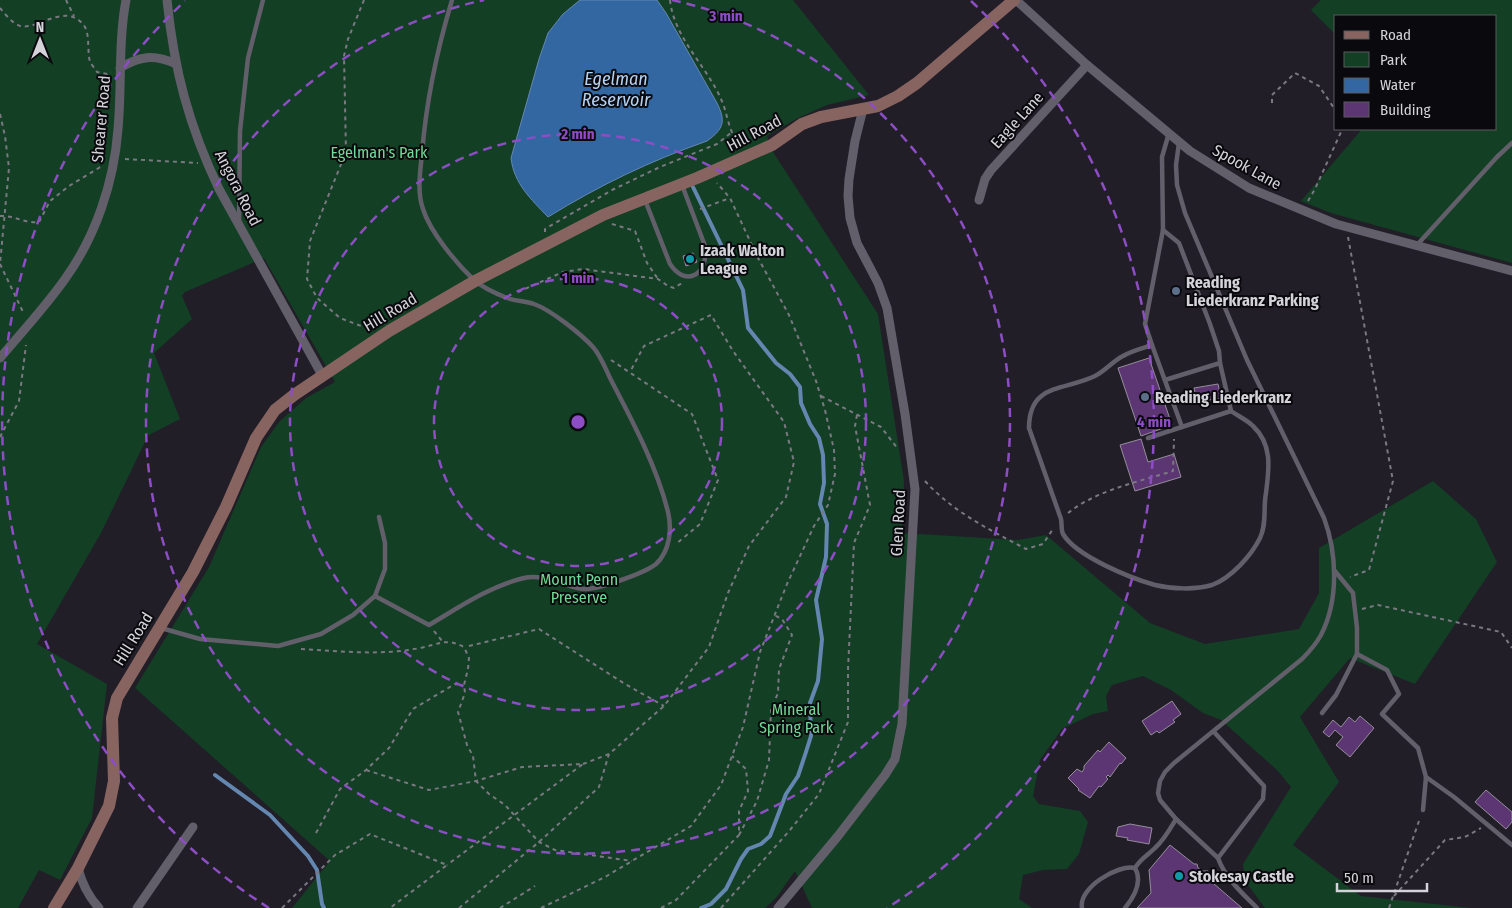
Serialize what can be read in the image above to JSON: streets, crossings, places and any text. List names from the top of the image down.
{
  "streets": {
    "street": [
      "Shearer Road",
      "Eagle Lane",
      "Hill Road",
      "Spook Lane",
      "Angora Road",
      "Glen Road"
    ]
  },
  "crossings": [
    ["Eagle Lane", "Spook Lane"],
    ["Hill Road", "Spook Lane"],
    ["Hill Road", "Angora Road"],
    ["Hill Road", "Glen Road"]
  ],
  "water": ["Egelman Reservoir"],
  "parks": ["Egelman's Park", "Mount Penn Preserve", "Mineral Spring Park"],
  "places": [
    "Izaak Walton League",
    "Reading Liederkranz Parking",
    "Reading Liederkranz",
    "Stokesay Castle"
  ],
  "legend": [
    "Road",
    "Park",
    "Water",
    "Building"
  ],
  "scale_bar": "50 m",
  "north": "top",
  "rings": [
    "3 min",
    "2 min",
    "1 min",
    "4 min"
  ]
}
